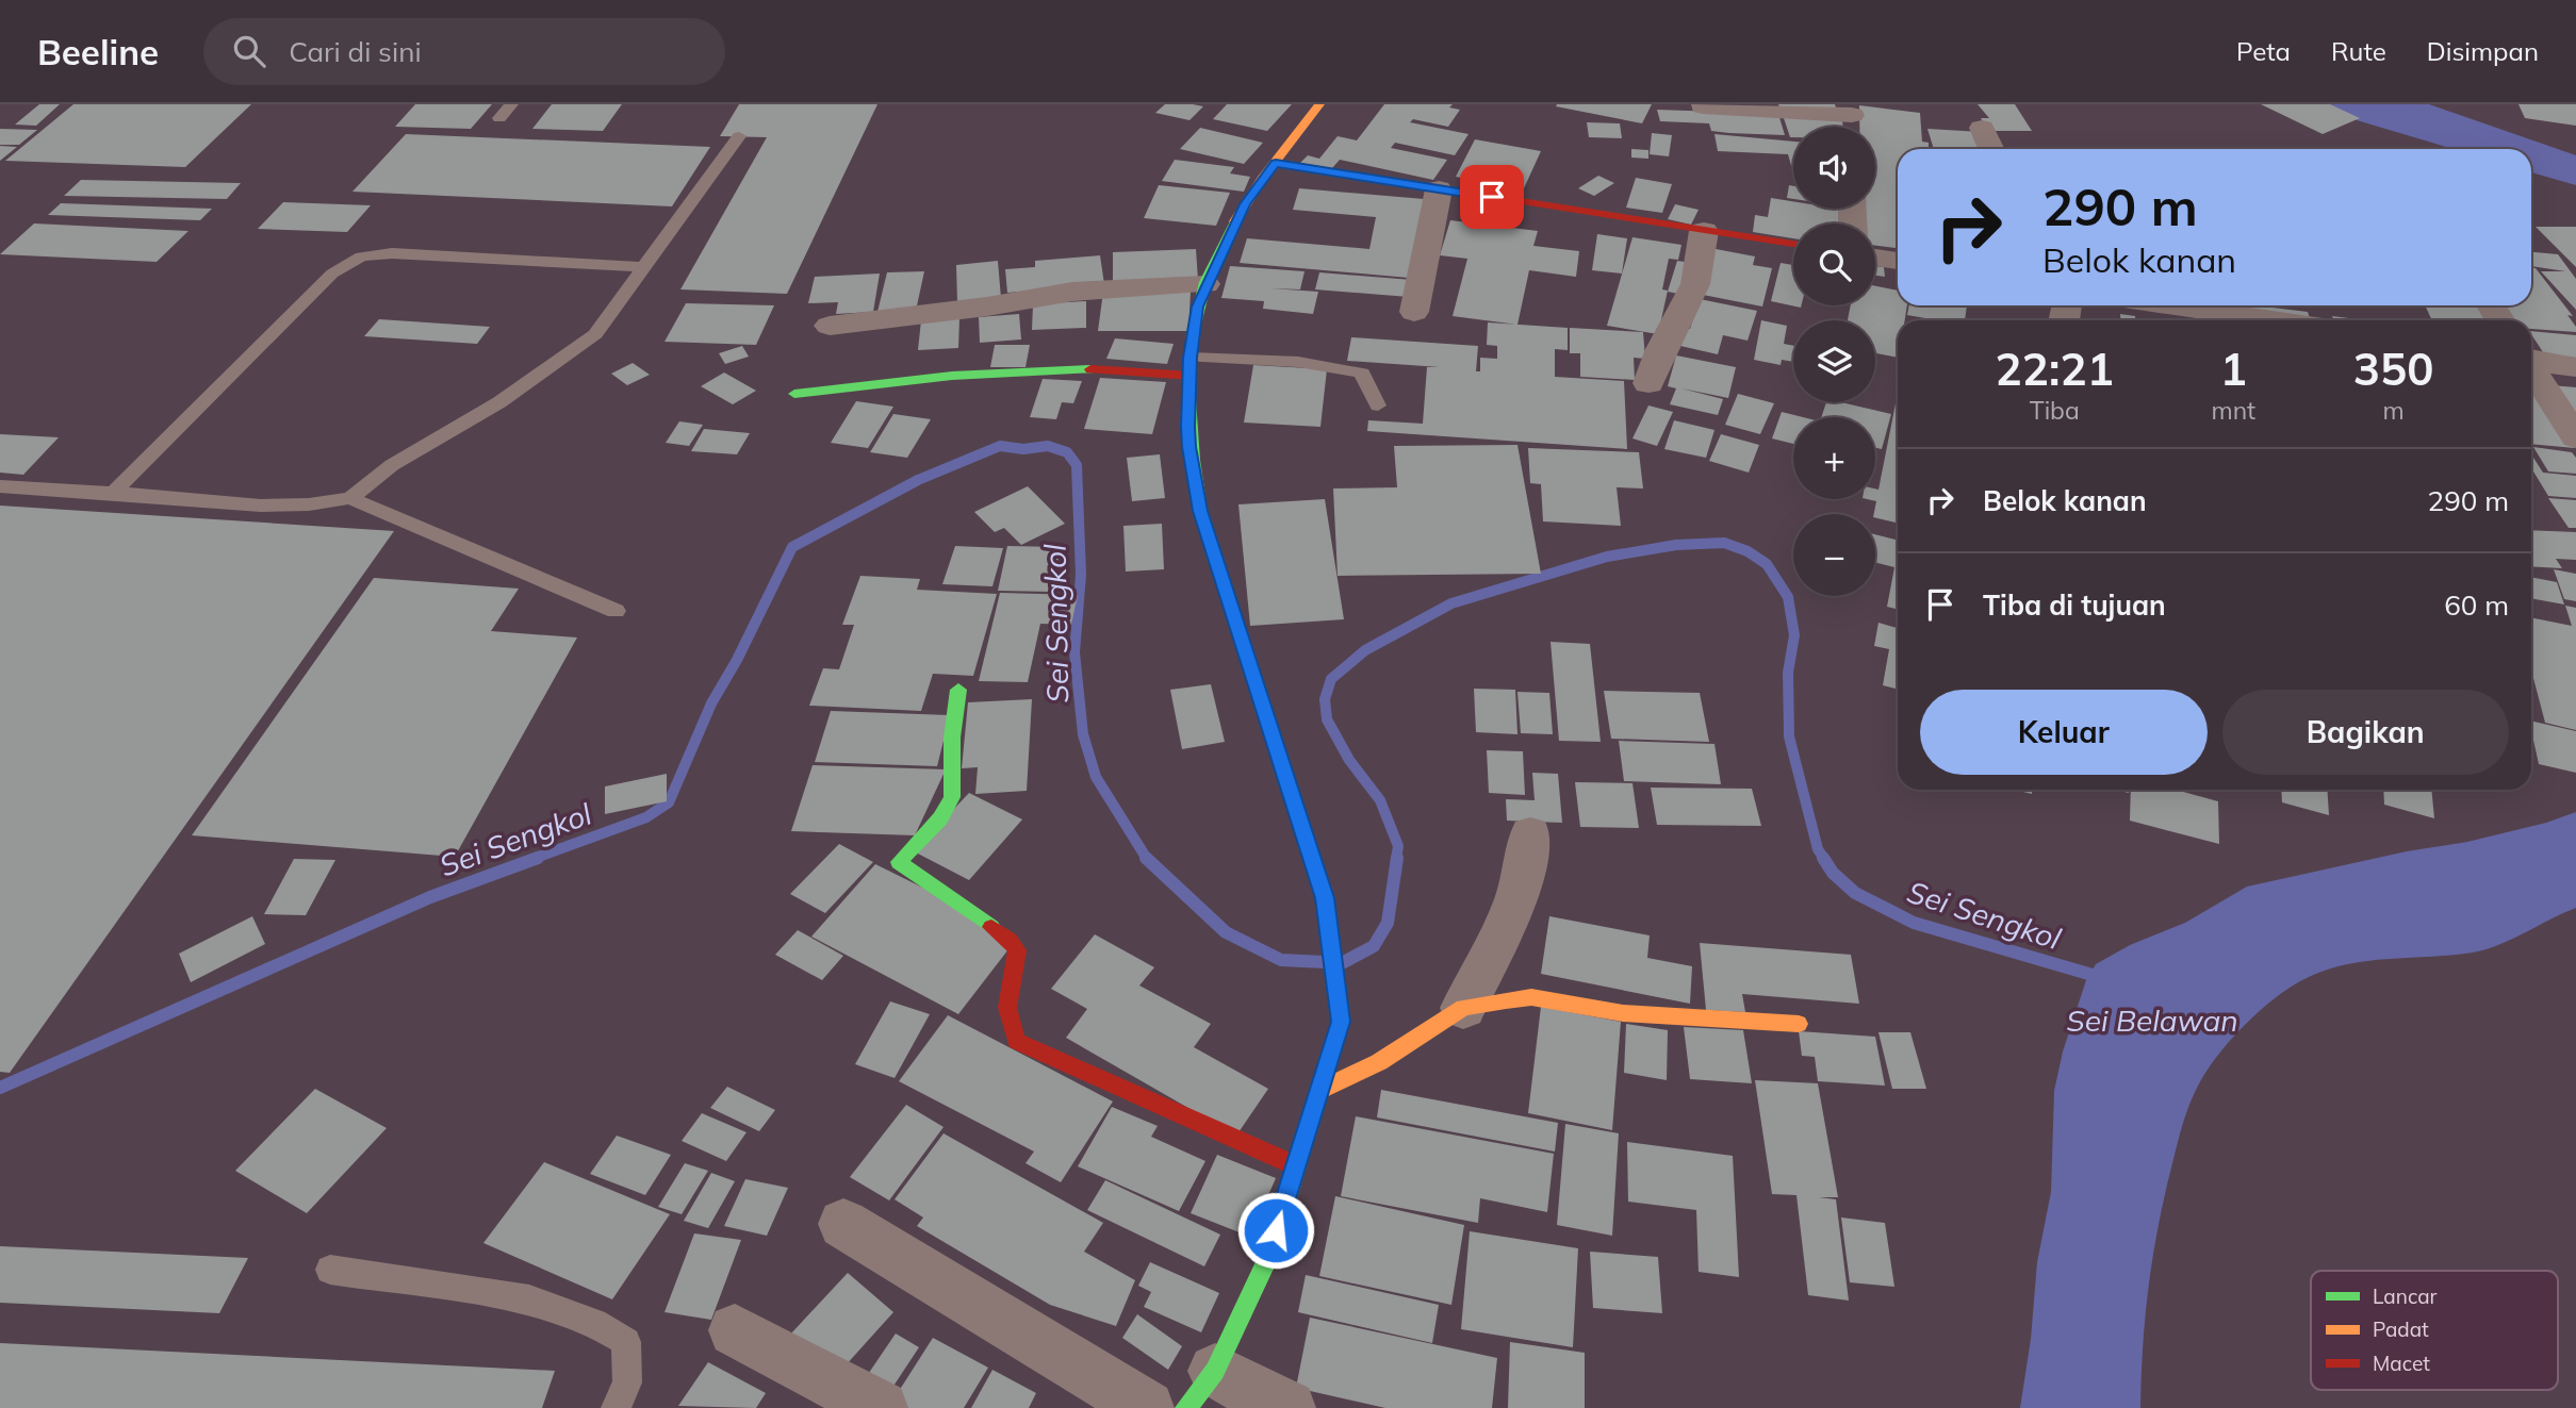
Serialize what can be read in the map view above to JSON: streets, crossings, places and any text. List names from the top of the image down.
{
  "water": ["Sei Sengkol", "Sei Belawan"],
  "legend": ["Lancar", "Padat", "Macet"],
  "page": {
    "header": "Beeline",
    "search": "Cari di sini",
    "nav": ["Peta", "Rute", "Disimpan"],
    "map_buttons": ["+", "−"],
    "turn": ["290 m", "Belok kanan"],
    "eta": [
      "22:21",
      "Tiba",
      "1",
      "mnt",
      "350",
      "m"
    ],
    "list": [
      {
        "name": "Belok kanan",
        "value": "290 m"
      },
      {
        "name": "Tiba di tujuan",
        "value": "60 m"
      }
    ],
    "buttons": ["Keluar", "Bagikan"]
  }
}
